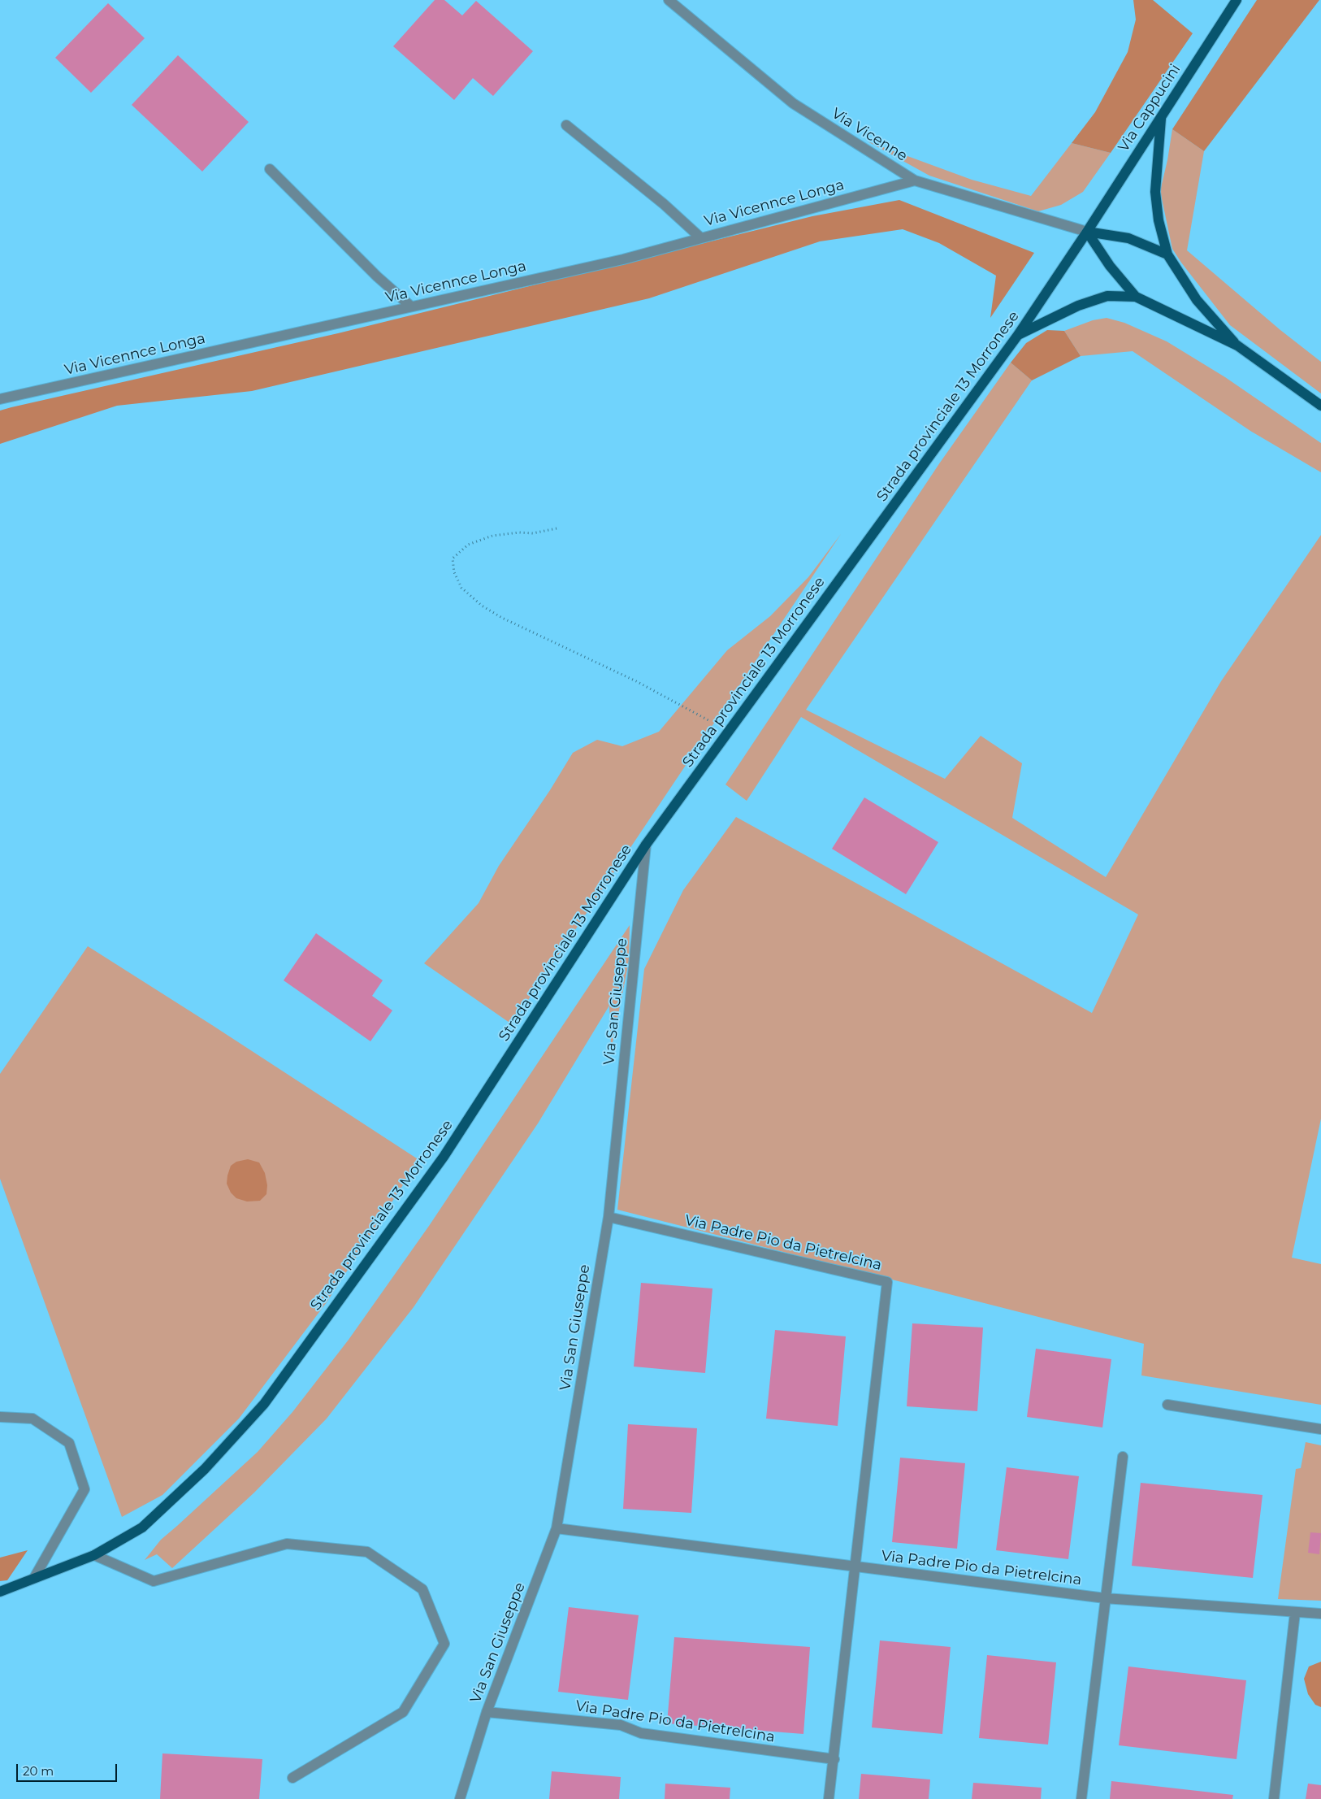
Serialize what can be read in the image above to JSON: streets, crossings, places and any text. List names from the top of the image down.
{
  "streets": {
    "main road": ["Via Cappucini", "Strada provinciale 13 Morronese"],
    "street": [
      "Via Vicenne",
      "Via Vicennce Longa",
      "Via San Giuseppe",
      "Via Padre Pio da Pietrelcina"
    ]
  },
  "crossings": [
    ["Via Cappucini", "Via Vicenne"],
    ["Via Cappucini", "Strada provinciale 13 Morronese"],
    ["Via Vicenne", "Via Vicennce Longa"],
    ["Via Vicenne", "Strada provinciale 13 Morronese"],
    ["Strada provinciale 13 Morronese", "Via San Giuseppe"],
    ["Via San Giuseppe", "Via Padre Pio da Pietrelcina"]
  ],
  "scale_bar": "20 m"
}
